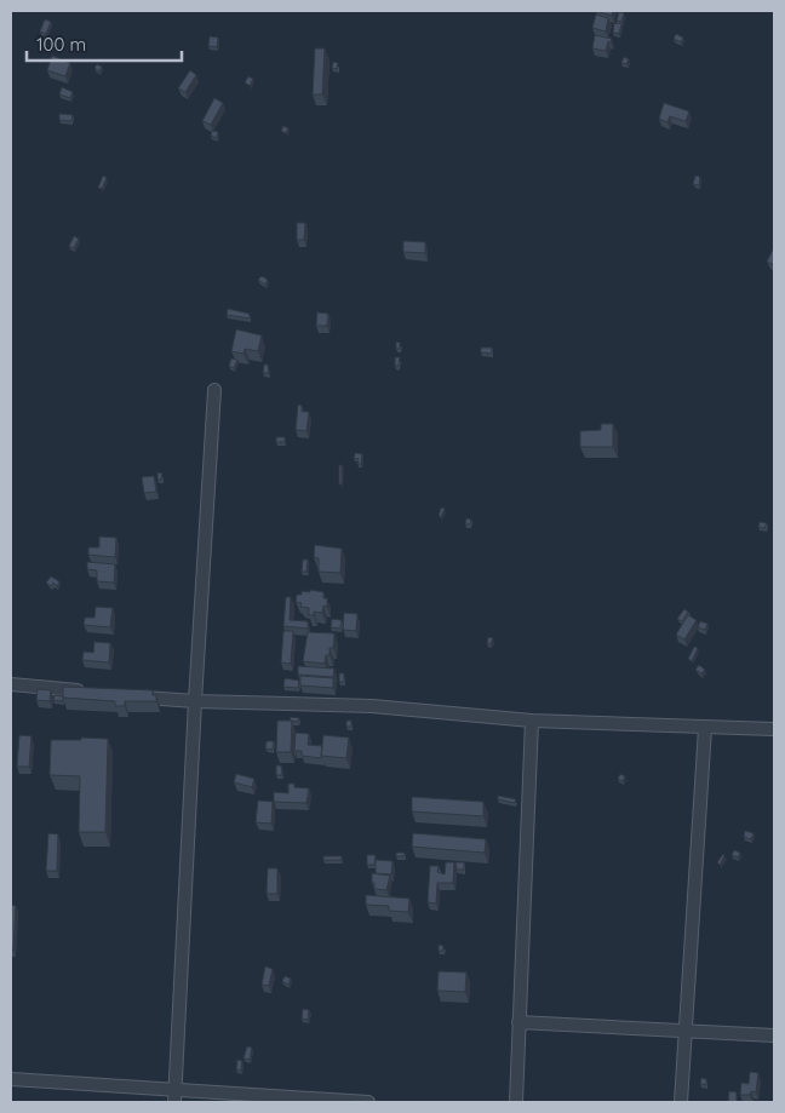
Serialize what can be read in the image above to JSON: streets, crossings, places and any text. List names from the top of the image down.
{
  "scale_bar": "100 m"
}
